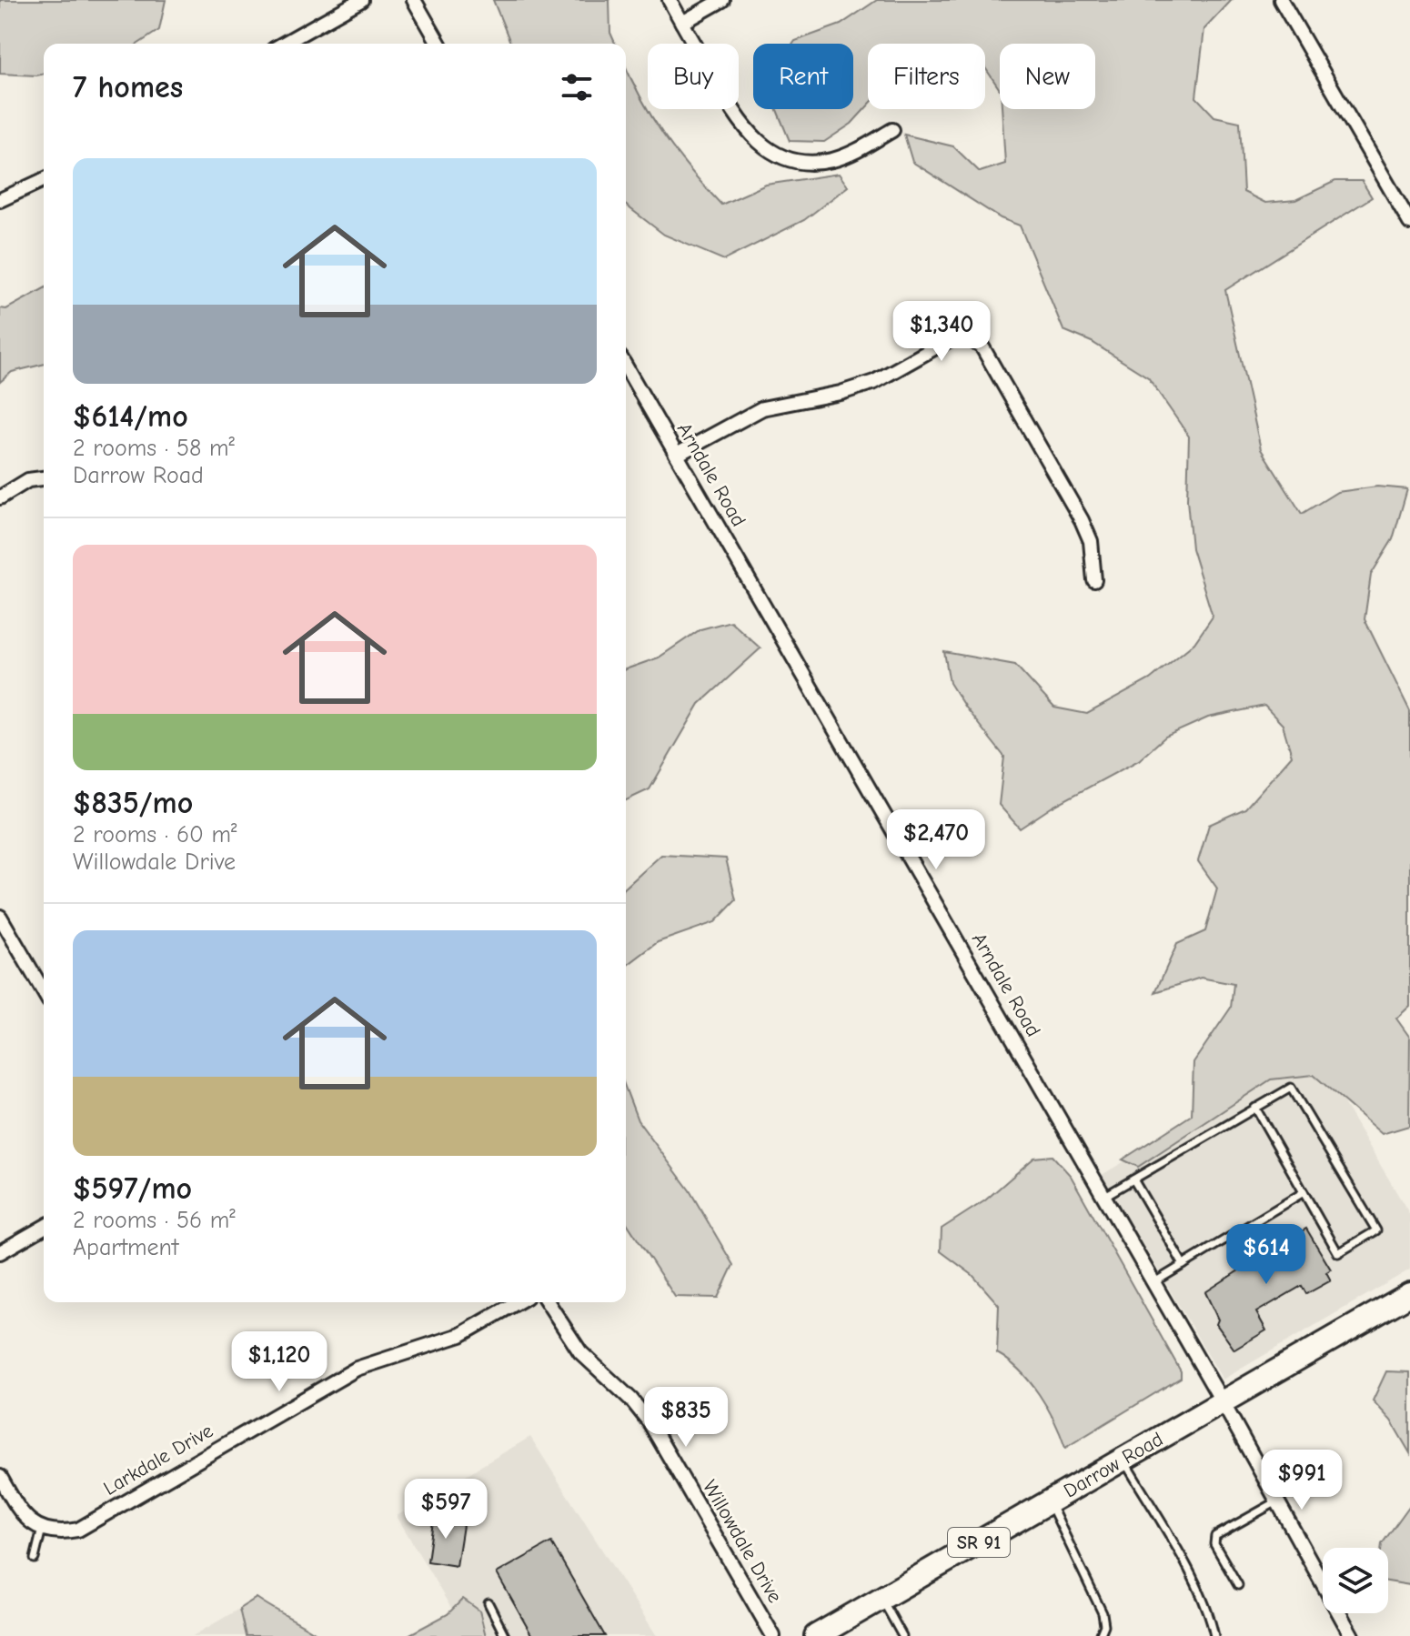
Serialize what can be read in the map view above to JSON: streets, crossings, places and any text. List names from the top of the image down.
{
  "streets": {
    "main road": ["Darrow Road", "SR 91"],
    "street": ["Arndale Road", "Larkdale Drive", "Willowdale Drive"]
  },
  "crossings": [
    ["Arndale Road", "Darrow Road"]
  ],
  "page": {
    "chip": [
      "Buy",
      "Rent",
      "Filters",
      "New"
    ],
    "heading": "7 homes",
    "list": [
      {
        "name": "$614/mo",
        "note": "2 rooms · 58 m² · Darrow Road"
      },
      {
        "name": "$835/mo",
        "note": "2 rooms · 60 m² · Willowdale Drive"
      },
      {
        "name": "$597/mo",
        "note": "2 rooms · 56 m² · Apartment"
      }
    ],
    "price": [
      "$1,340",
      "$2,470",
      "$614",
      "$1,120",
      "$835",
      "$991",
      "$597"
    ]
  }
}
